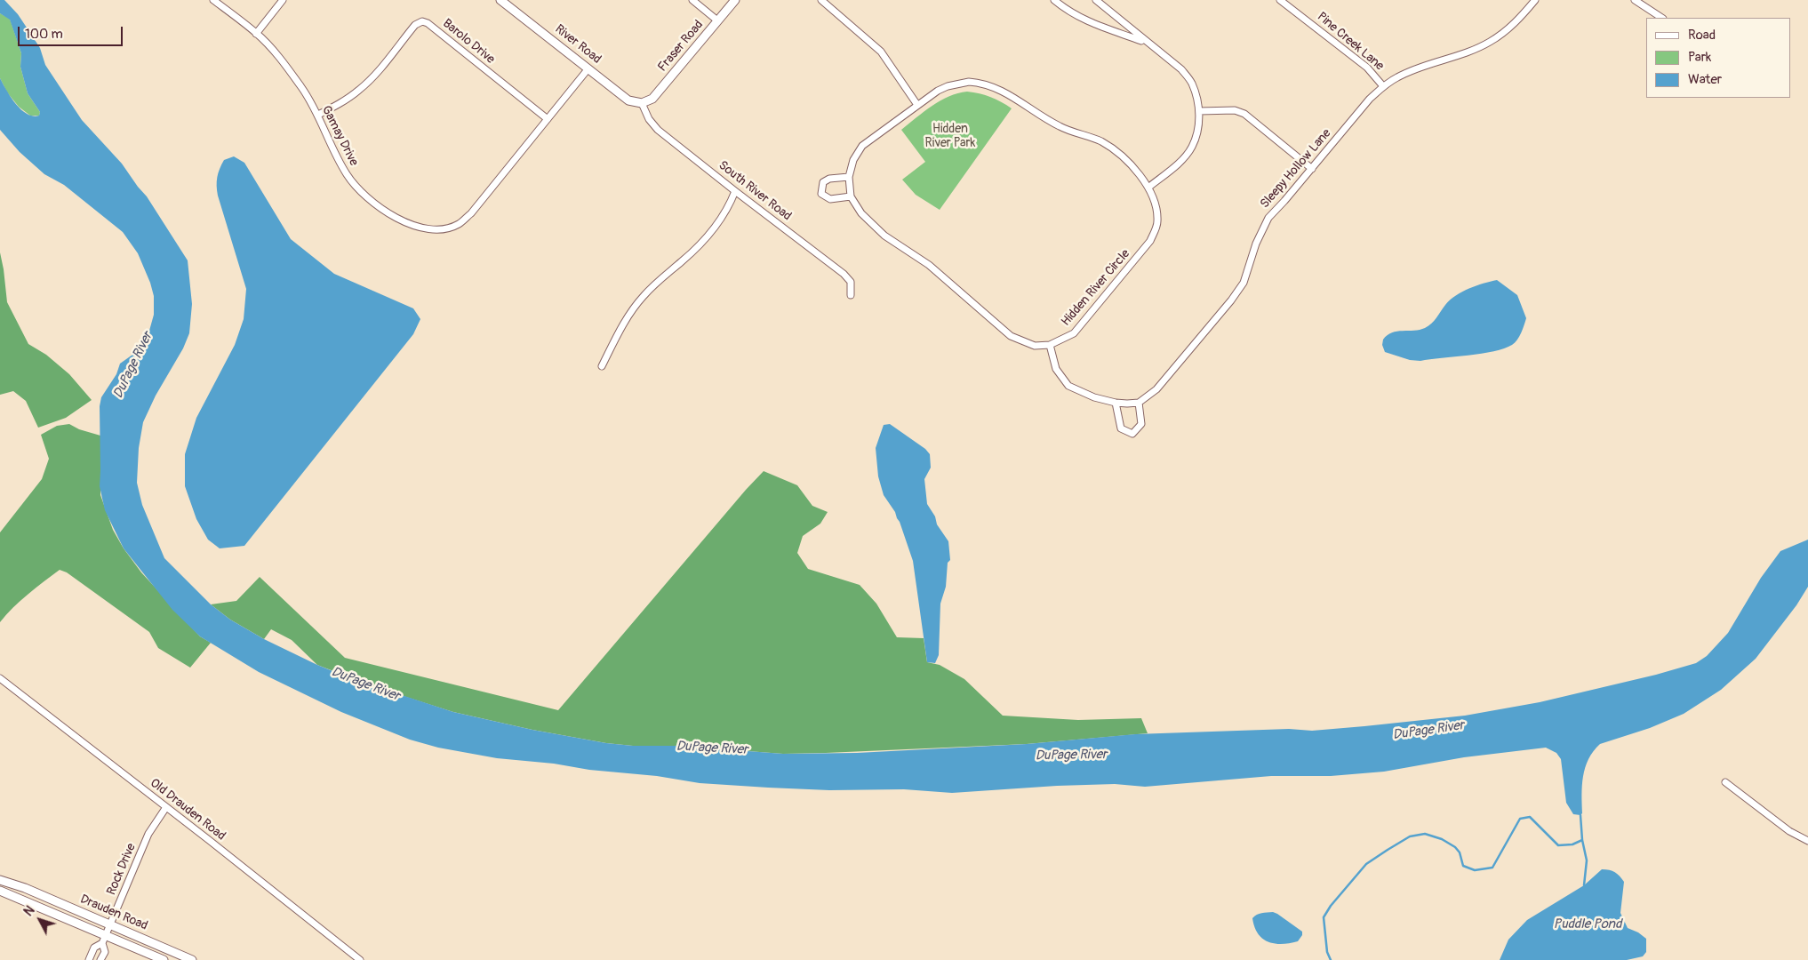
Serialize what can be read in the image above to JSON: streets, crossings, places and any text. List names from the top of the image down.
{
  "streets": {
    "street": [
      "Barolo Drive",
      "Pine Creek Lane",
      "River Road",
      "Fraser Road",
      "Gamay Drive",
      "Sleepy Hollow Lane",
      "South River Road",
      "Hidden River Circle",
      "Old Drauden Road",
      "Rock Drive",
      "Drauden Road"
    ]
  },
  "crossings": [
    ["Barolo Drive", "Gamay Drive"],
    ["Pine Creek Lane", "Sleepy Hollow Lane"],
    ["River Road", "Fraser Road"],
    ["River Road", "Gamay Drive"],
    ["River Road", "South River Road"],
    ["Fraser Road", "South River Road"],
    ["Old Drauden Road", "Rock Drive"],
    ["Rock Drive", "Drauden Road"]
  ],
  "water": ["DuPage River", "Puddle Pond"],
  "parks": ["Hidden River Park"],
  "legend": ["Road", "Park", "Water"],
  "scale_bar": "100 m",
  "north": "top left"
}
